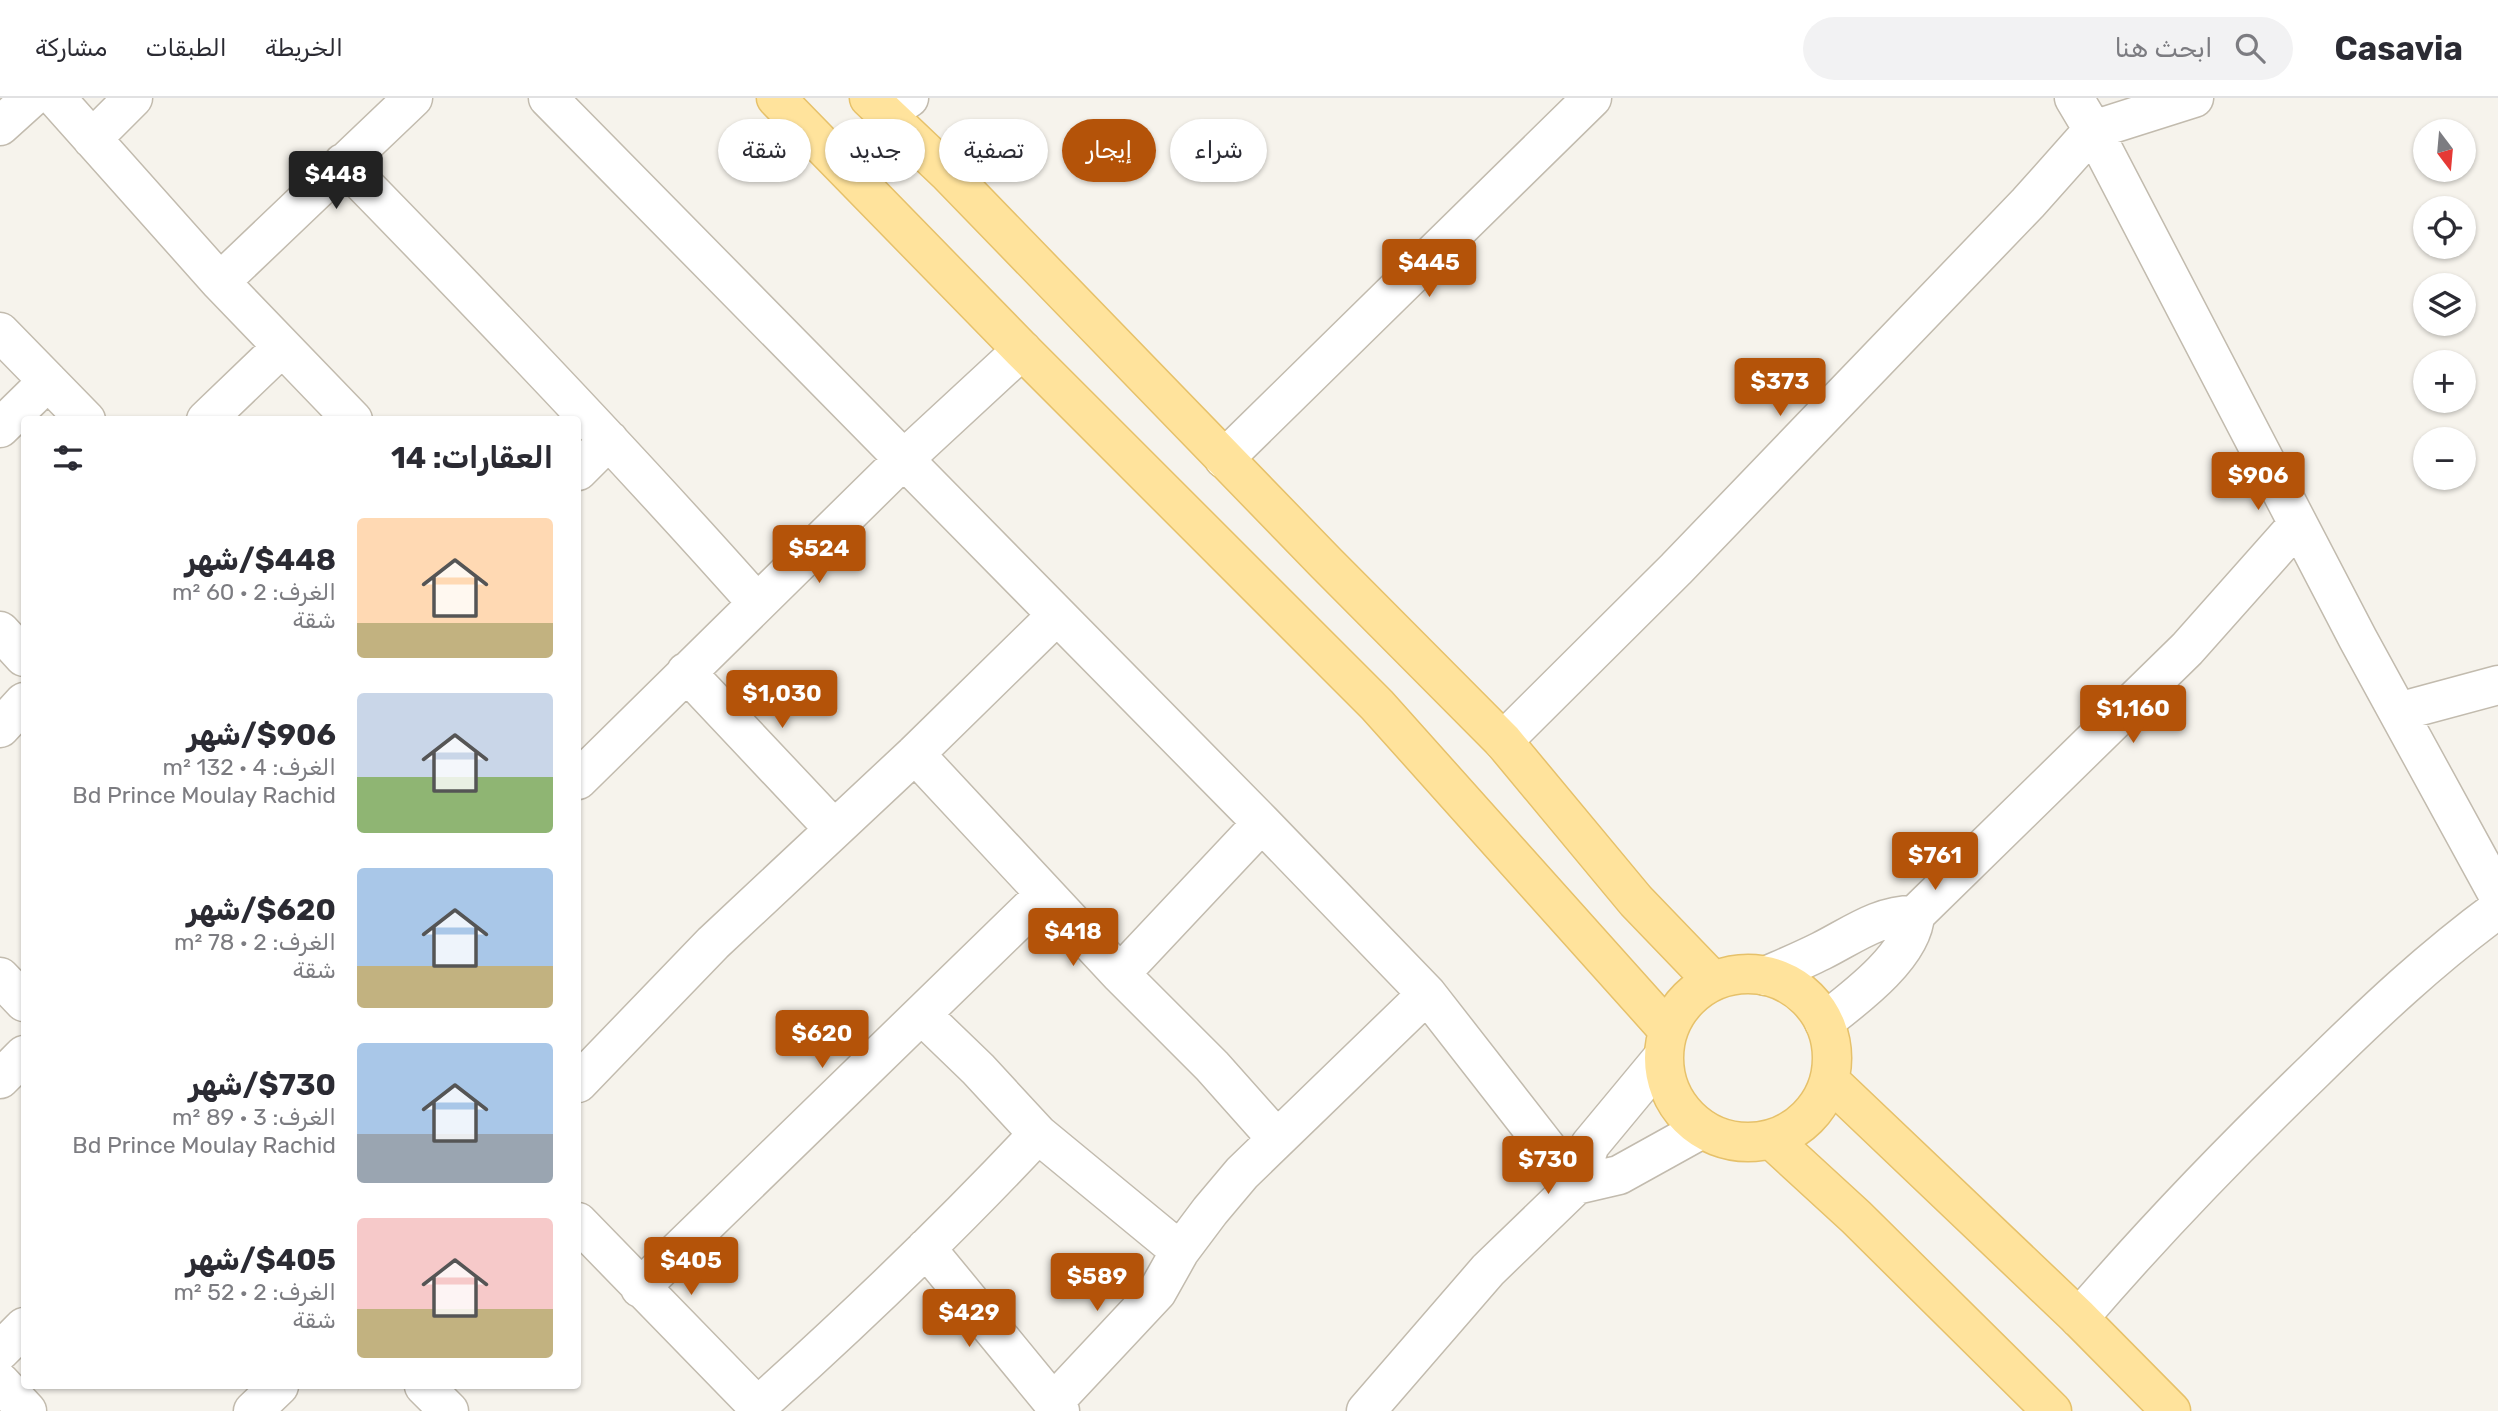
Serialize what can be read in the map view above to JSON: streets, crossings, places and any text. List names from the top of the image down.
{
  "north": "bottom",
  "page": {
    "header": "Casavia",
    "search": "ابحث هنا",
    "nav": ["الخريطة", "الطبقات", "مشاركة"],
    "map_buttons": ["+", "−"],
    "chip": [
      "شراء",
      "إيجار",
      "تصفية",
      "جديد",
      "شقة"
    ],
    "price": [
      "$448",
      "$445",
      "$373",
      "$906",
      "$524",
      "$1,030",
      "$1,160",
      "$761",
      "$418",
      "$620",
      "$730",
      "$405",
      "$589",
      "$429"
    ],
    "heading": "العقارات: 14",
    "list": [
      {
        "name": "$448/شهر",
        "note": "الغرف: 2 · 60 m² · شقة"
      },
      {
        "name": "$906/شهر",
        "note": "الغرف: 4 · 132 m² · Bd Prince Moulay Rachid"
      },
      {
        "name": "$620/شهر",
        "note": "الغرف: 2 · 78 m² · شقة"
      },
      {
        "name": "$730/شهر",
        "note": "الغرف: 3 · 89 m² · Bd Prince Moulay Rachid"
      },
      {
        "name": "$405/شهر",
        "note": "الغرف: 2 · 52 m² · شقة"
      }
    ]
  }
}
